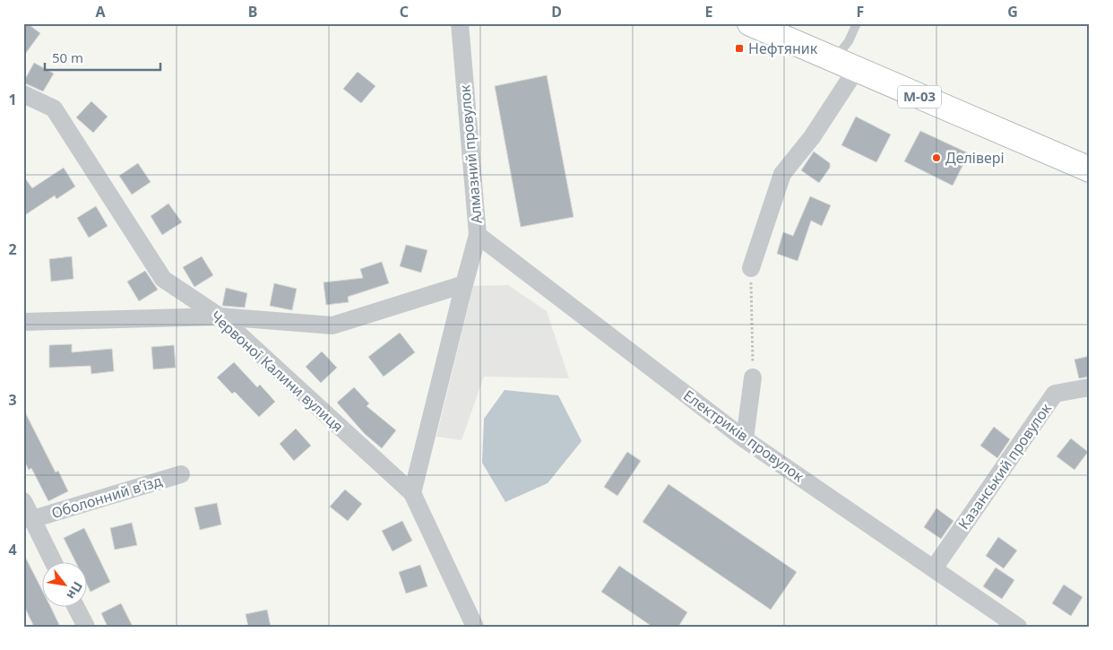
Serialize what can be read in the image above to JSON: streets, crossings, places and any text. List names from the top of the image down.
{
  "streets": {
    "highway": ["М-03"],
    "street": [
      "Алмазний провулок",
      "Червоної Калини вулиця",
      "Електриків провулок",
      "Казанський провулок",
      "Оболонний в’їзд"
    ]
  },
  "crossings": [
    ["Алмазний провулок", "Червоної Калини вулиця"],
    ["Алмазний провулок", "Електриків провулок"],
    ["Електриків провулок", "Казанський провулок"]
  ],
  "places": {
    "transit": ["Нефтяник"],
    "other": ["Делівері"]
  },
  "scale_bar": "50 m",
  "north": "bottom right",
  "grid": {
    "columns": [
      "A",
      "B",
      "C",
      "D",
      "E",
      "F",
      "G"
    ],
    "rows": [
      "1",
      "2",
      "3",
      "4"
    ]
  }
}
